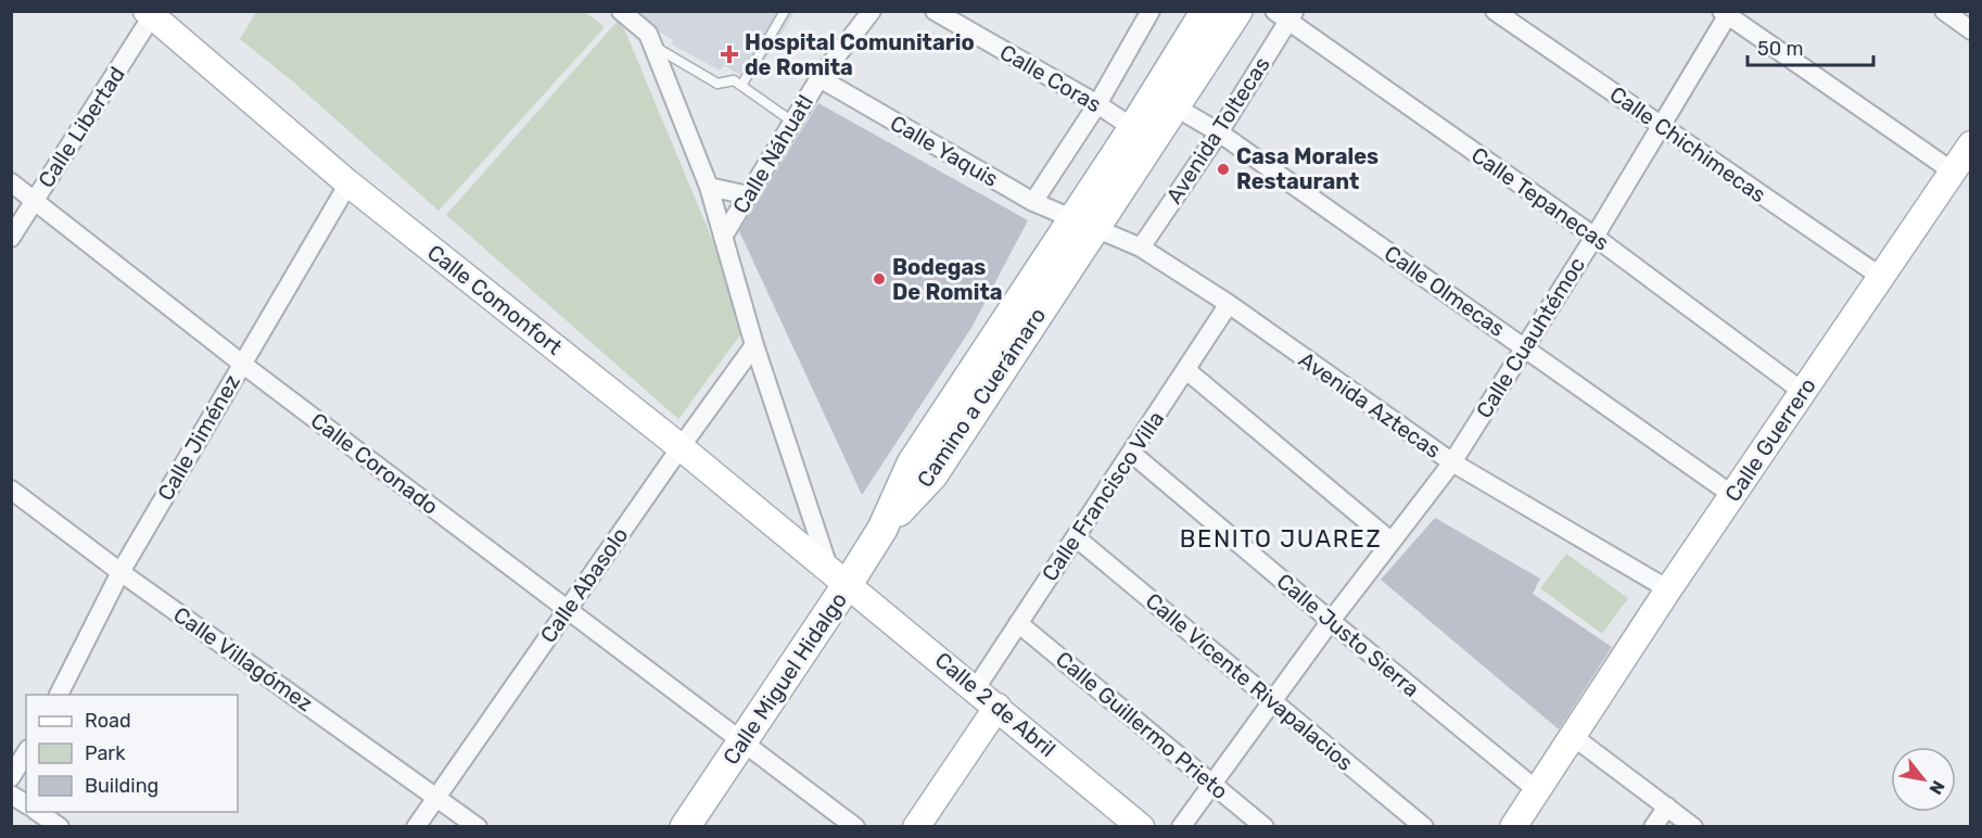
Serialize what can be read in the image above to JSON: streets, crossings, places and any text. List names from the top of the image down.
{
  "streets": {
    "main road": ["Camino a Cuerámaro", "Calle Miguel Hidalgo"],
    "street": [
      "Calle Coras",
      "Calle Libertad",
      "Avenida Toltecas",
      "Calle Chichimecas",
      "Calle Yaquis",
      "Calle Náhuatl",
      "Calle Tepanecas",
      "Calle Olmecas",
      "Calle Comonfort",
      "Calle Cuauhtémoc",
      "Avenida Aztecas",
      "Calle Jiménez",
      "Calle Guerrero",
      "Calle Coronado",
      "Calle Francisco Villa",
      "Calle Abasolo",
      "Calle Justo Sierra",
      "Calle Villagómez",
      "Calle Vicente Rivapalacios",
      "Calle 2 de Abril",
      "Calle Guillermo Prieto"
    ]
  },
  "crossings": [
    ["Calle Coras", "Camino a Cuerámaro"],
    ["Calle Libertad", "Calle Comonfort"],
    ["Calle Libertad", "Calle Coronado"],
    ["Avenida Toltecas", "Calle Tepanecas"],
    ["Avenida Toltecas", "Calle Olmecas"],
    ["Avenida Toltecas", "Avenida Aztecas"],
    ["Calle Chichimecas", "Calle Cuauhtémoc"],
    ["Calle Chichimecas", "Calle Guerrero"],
    ["Calle Yaquis", "Calle Náhuatl"],
    ["Calle Yaquis", "Camino a Cuerámaro"],
    ["Calle Yaquis", "Avenida Aztecas"],
    ["Calle Tepanecas", "Calle Cuauhtémoc"],
    ["Calle Tepanecas", "Calle Guerrero"],
    ["Calle Olmecas", "Calle Cuauhtémoc"],
    ["Calle Olmecas", "Camino a Cuerámaro"],
    ["Calle Olmecas", "Calle Guerrero"],
    ["Calle Comonfort", "Calle Jiménez"],
    ["Calle Comonfort", "Calle Abasolo"],
    ["Calle Comonfort", "Calle Miguel Hidalgo"],
    ["Calle Comonfort", "Calle 2 de Abril"],
    ["Calle Cuauhtémoc", "Avenida Aztecas"],
    ["Calle Cuauhtémoc", "Calle Justo Sierra"],
    ["Calle Cuauhtémoc", "Calle Vicente Rivapalacios"],
    ["Calle Cuauhtémoc", "Calle Guillermo Prieto"],
    ["Camino a Cuerámaro", "Avenida Aztecas"],
    ["Camino a Cuerámaro", "Calle Miguel Hidalgo"],
    ["Avenida Aztecas", "Calle Guerrero"],
    ["Avenida Aztecas", "Calle Francisco Villa"],
    ["Calle Jiménez", "Calle Coronado"],
    ["Calle Jiménez", "Calle Villagómez"],
    ["Calle Guerrero", "Calle Justo Sierra"],
    ["Calle Coronado", "Calle Abasolo"],
    ["Calle Coronado", "Calle Miguel Hidalgo"],
    ["Calle Francisco Villa", "Calle Justo Sierra"],
    ["Calle Francisco Villa", "Calle Vicente Rivapalacios"],
    ["Calle Francisco Villa", "Calle 2 de Abril"],
    ["Calle Francisco Villa", "Calle Guillermo Prieto"],
    ["Calle Abasolo", "Calle Villagómez"],
    ["Calle Miguel Hidalgo", "Calle 2 de Abril"]
  ],
  "districts": ["BENITO JUAREZ"],
  "places": {
    "health": ["Hospital Comunitario de Romita"],
    "other": ["Casa Morales Restaurant", "Bodegas De Romita"]
  },
  "legend": ["Road", "Park", "Building"],
  "scale_bar": "50 m",
  "north": "bottom right"
}
